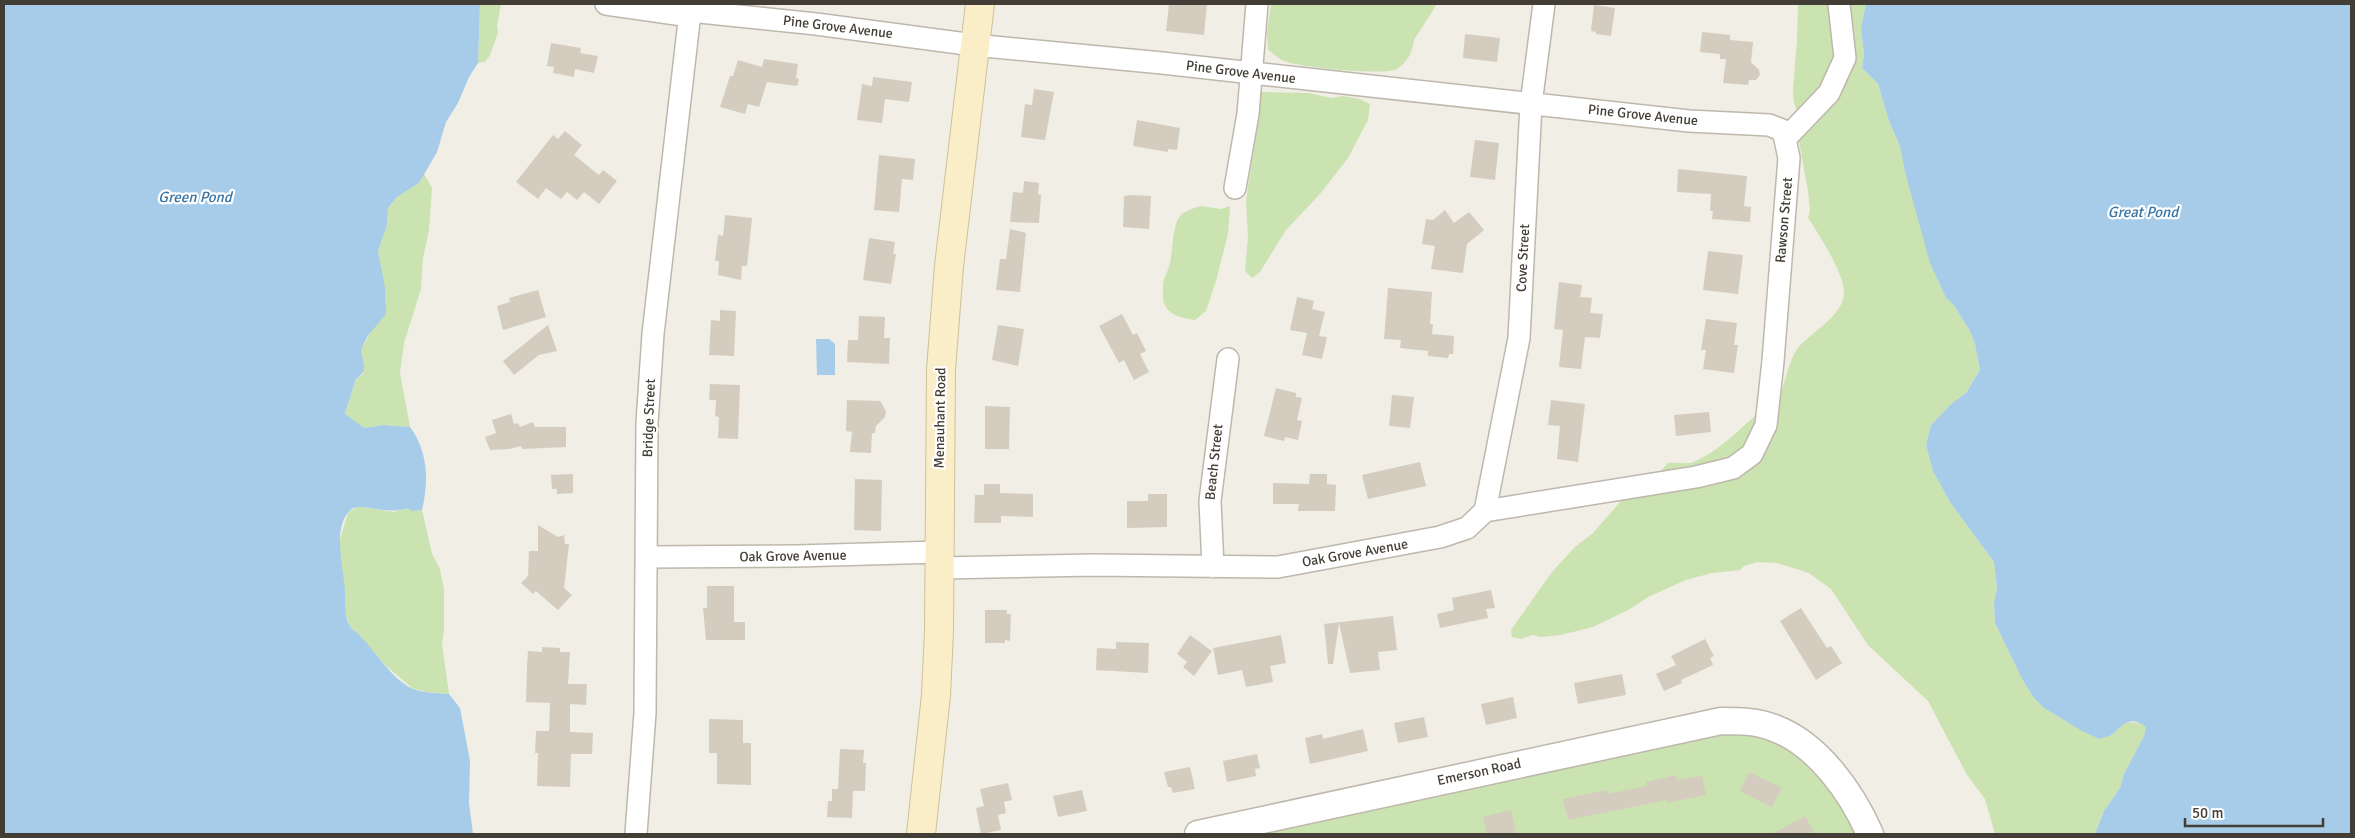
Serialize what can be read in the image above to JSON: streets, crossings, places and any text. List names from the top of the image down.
{
  "streets": {
    "main road": ["Menauhant Road"],
    "street": [
      "Pine Grove Avenue",
      "Rawson Street",
      "Cove Street",
      "Bridge Street",
      "Beach Street",
      "Oak Grove Avenue",
      "Emerson Road"
    ]
  },
  "crossings": [
    ["Pine Grove Avenue", "Rawson Street"],
    ["Pine Grove Avenue", "Cove Street"],
    ["Pine Grove Avenue", "Bridge Street"],
    ["Pine Grove Avenue", "Menauhant Road"],
    ["Rawson Street", "Cove Street"],
    ["Rawson Street", "Oak Grove Avenue"],
    ["Cove Street", "Oak Grove Avenue"],
    ["Bridge Street", "Oak Grove Avenue"],
    ["Menauhant Road", "Oak Grove Avenue"],
    ["Beach Street", "Oak Grove Avenue"]
  ],
  "water": ["Green Pond", "Great Pond"],
  "scale_bar": "50 m"
}
